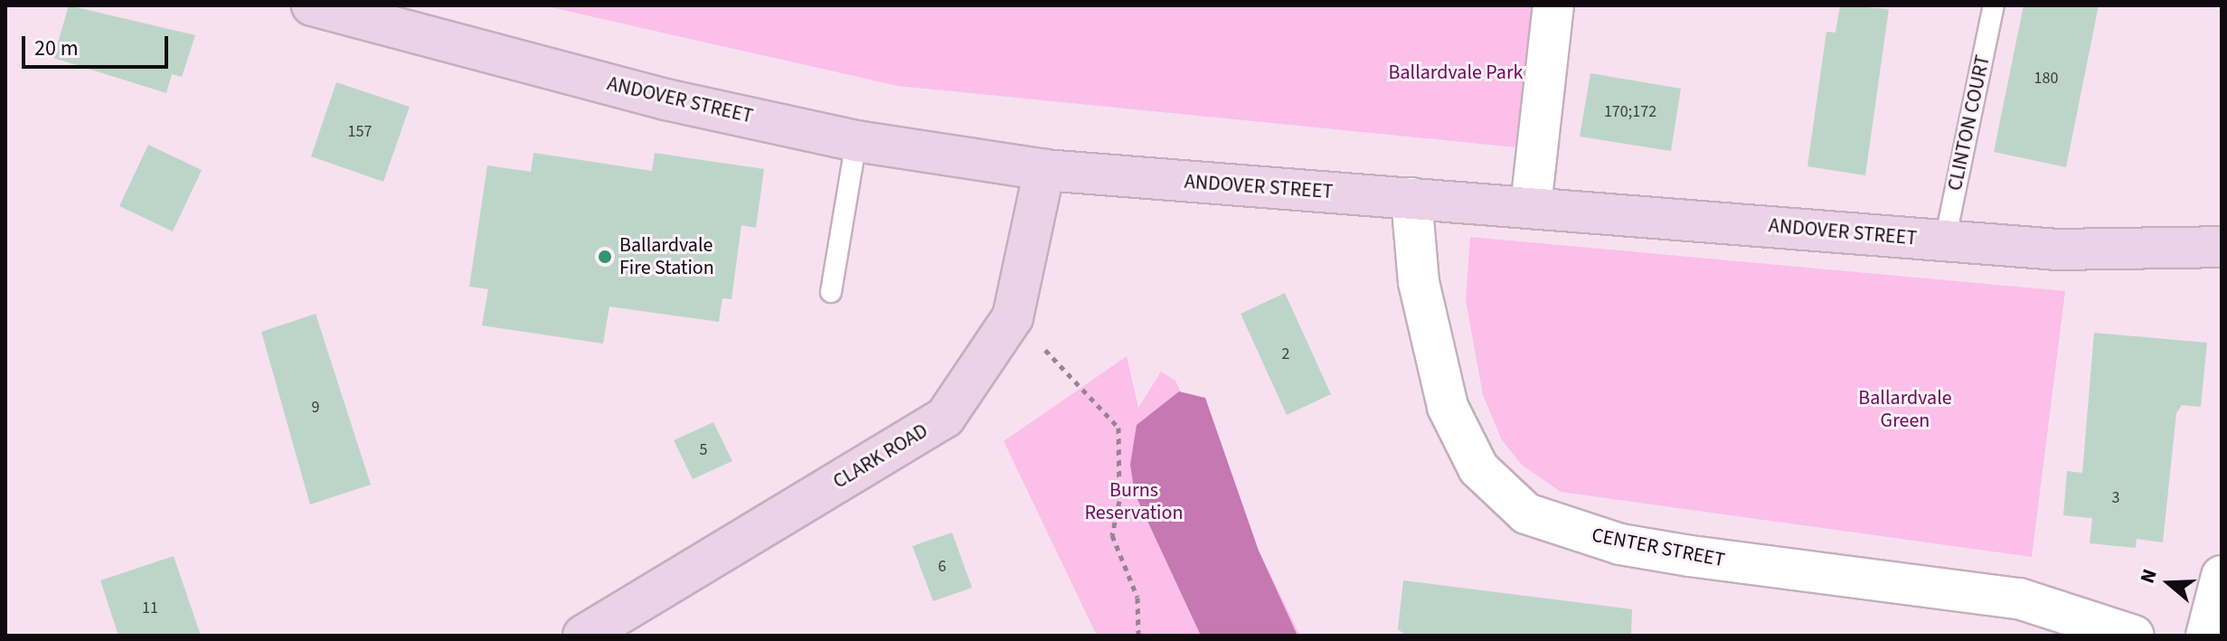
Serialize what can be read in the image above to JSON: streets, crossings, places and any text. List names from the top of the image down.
{
  "streets": {
    "main road": ["ANDOVER STREET", "CLARK ROAD"],
    "street": ["CENTER STREET"],
    "lane": ["CLINTON COURT"]
  },
  "crossings": [
    ["ANDOVER STREET", "CLINTON COURT"],
    ["ANDOVER STREET", "CLARK ROAD"],
    ["ANDOVER STREET", "CENTER STREET"]
  ],
  "parks": ["Ballardvale Park", "Ballardvale Green", "Burns Reservation"],
  "places": ["Ballardvale Fire Station"],
  "house_numbers": [
    "180",
    "170;172",
    "157",
    "2",
    "9",
    "5",
    "3",
    "6",
    "11"
  ],
  "scale_bar": "20 m",
  "north": "left"
}
